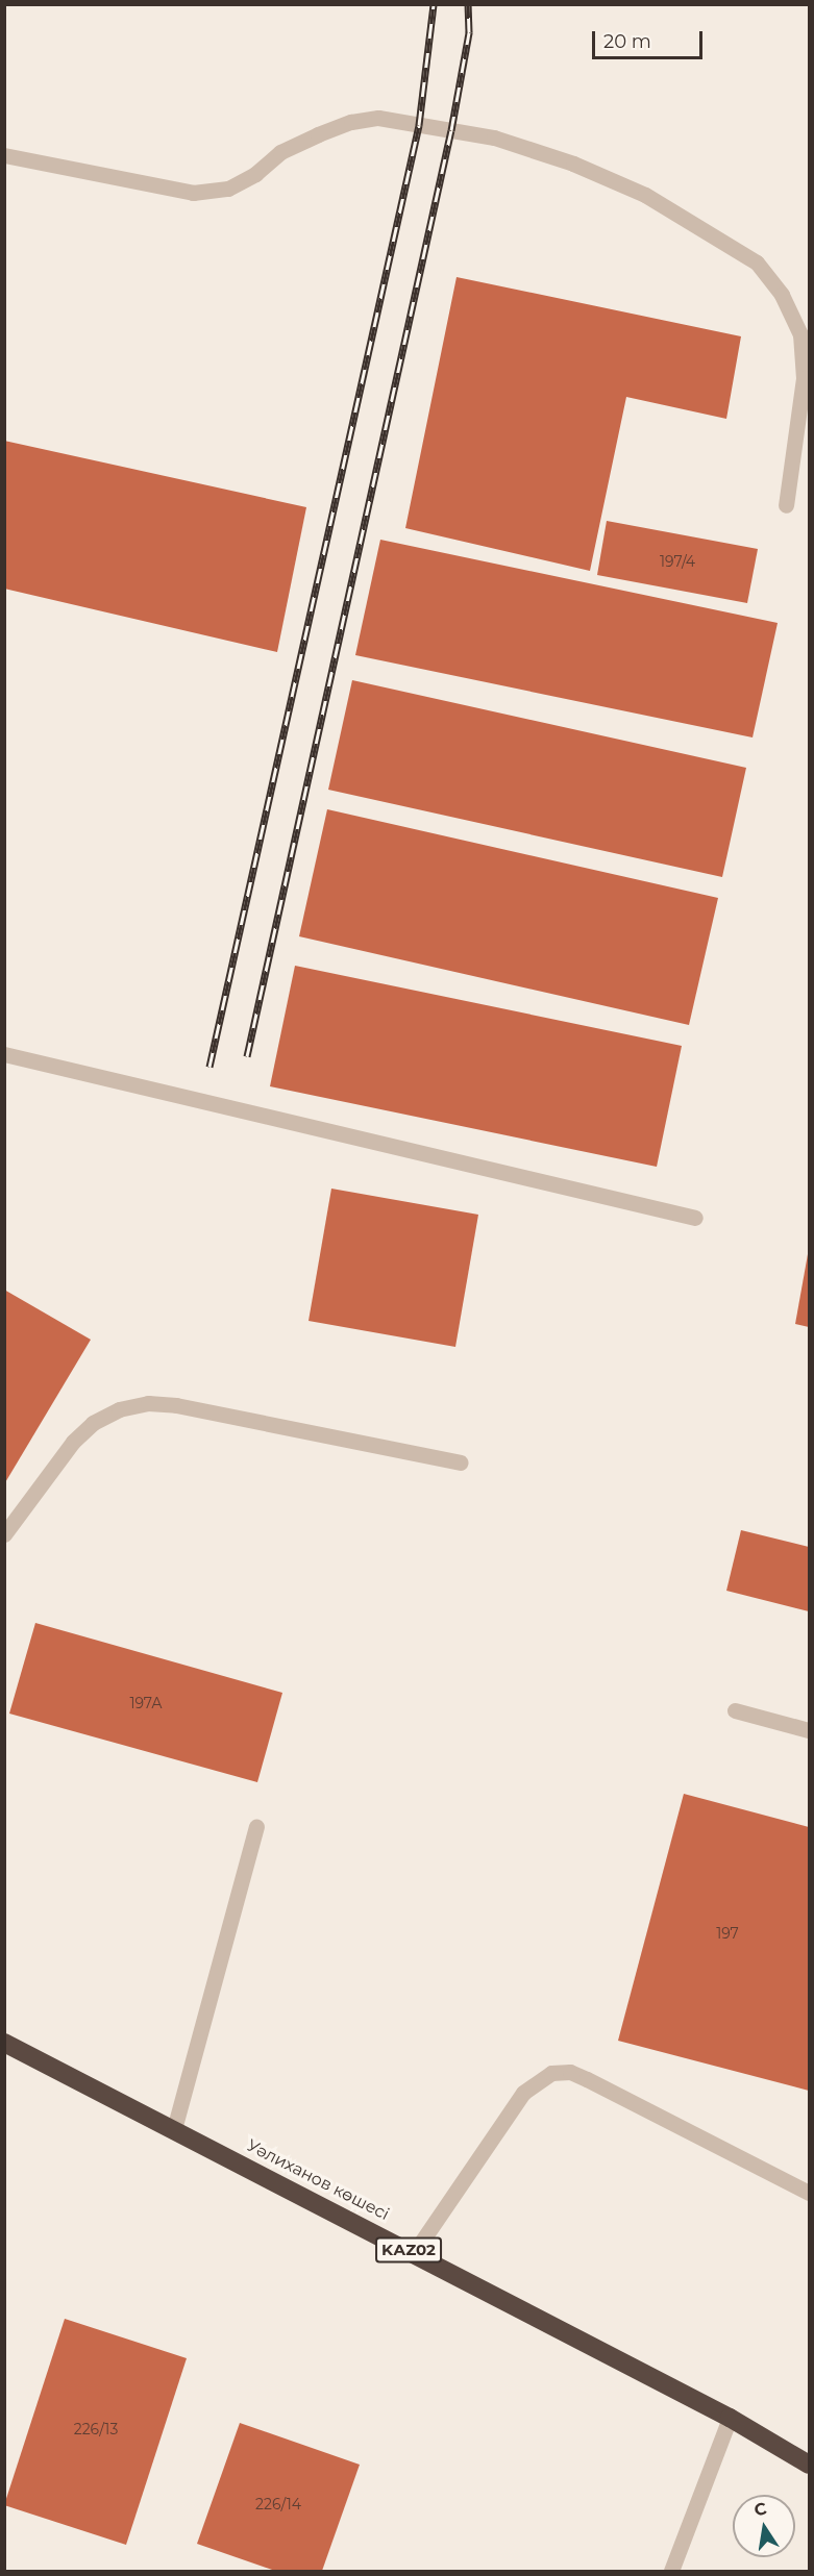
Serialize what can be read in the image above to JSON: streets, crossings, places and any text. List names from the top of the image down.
{
  "streets": {
    "highway": ["Уәлиханов көшесі", "KАZ02"]
  },
  "house_numbers": [
    "197/4",
    "197А",
    "197",
    "226/13",
    "226/14"
  ],
  "scale_bar": "20 m",
  "north": "top"
}
